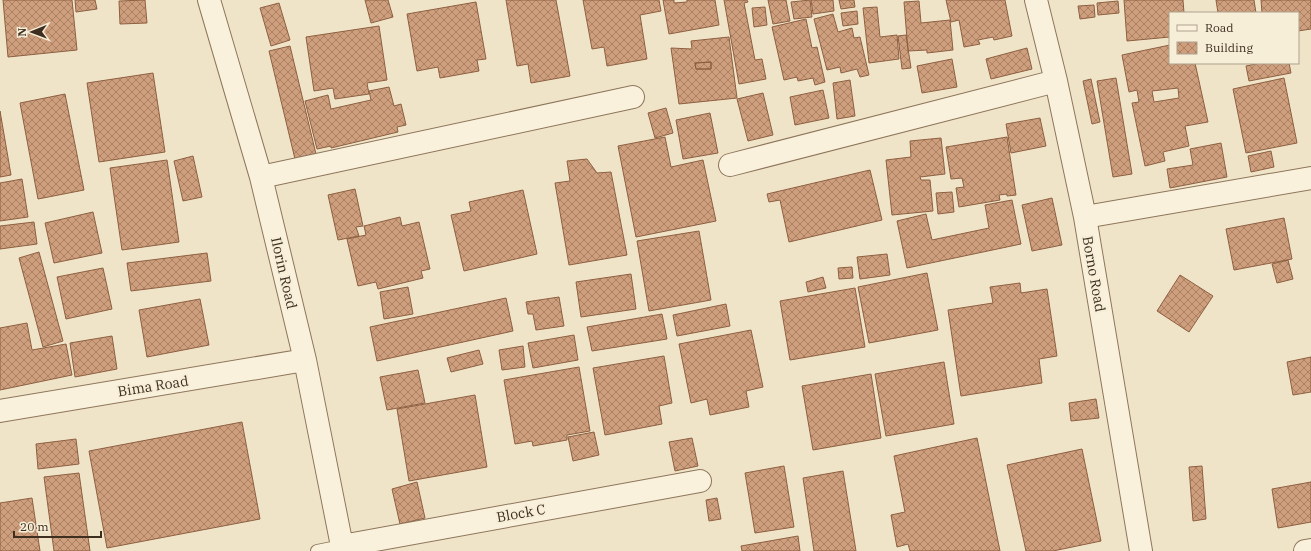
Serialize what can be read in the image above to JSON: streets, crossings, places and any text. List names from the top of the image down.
{
  "streets": {
    "street": [
      "Ilorin Road",
      "Borno Road",
      "Bima Road",
      "Block C"
    ]
  },
  "crossings": [
    ["Ilorin Road", "Bima Road"],
    ["Ilorin Road", "Block C"]
  ],
  "legend": ["Road", "Building"],
  "scale_bar": "20 m",
  "north": "left"
}
